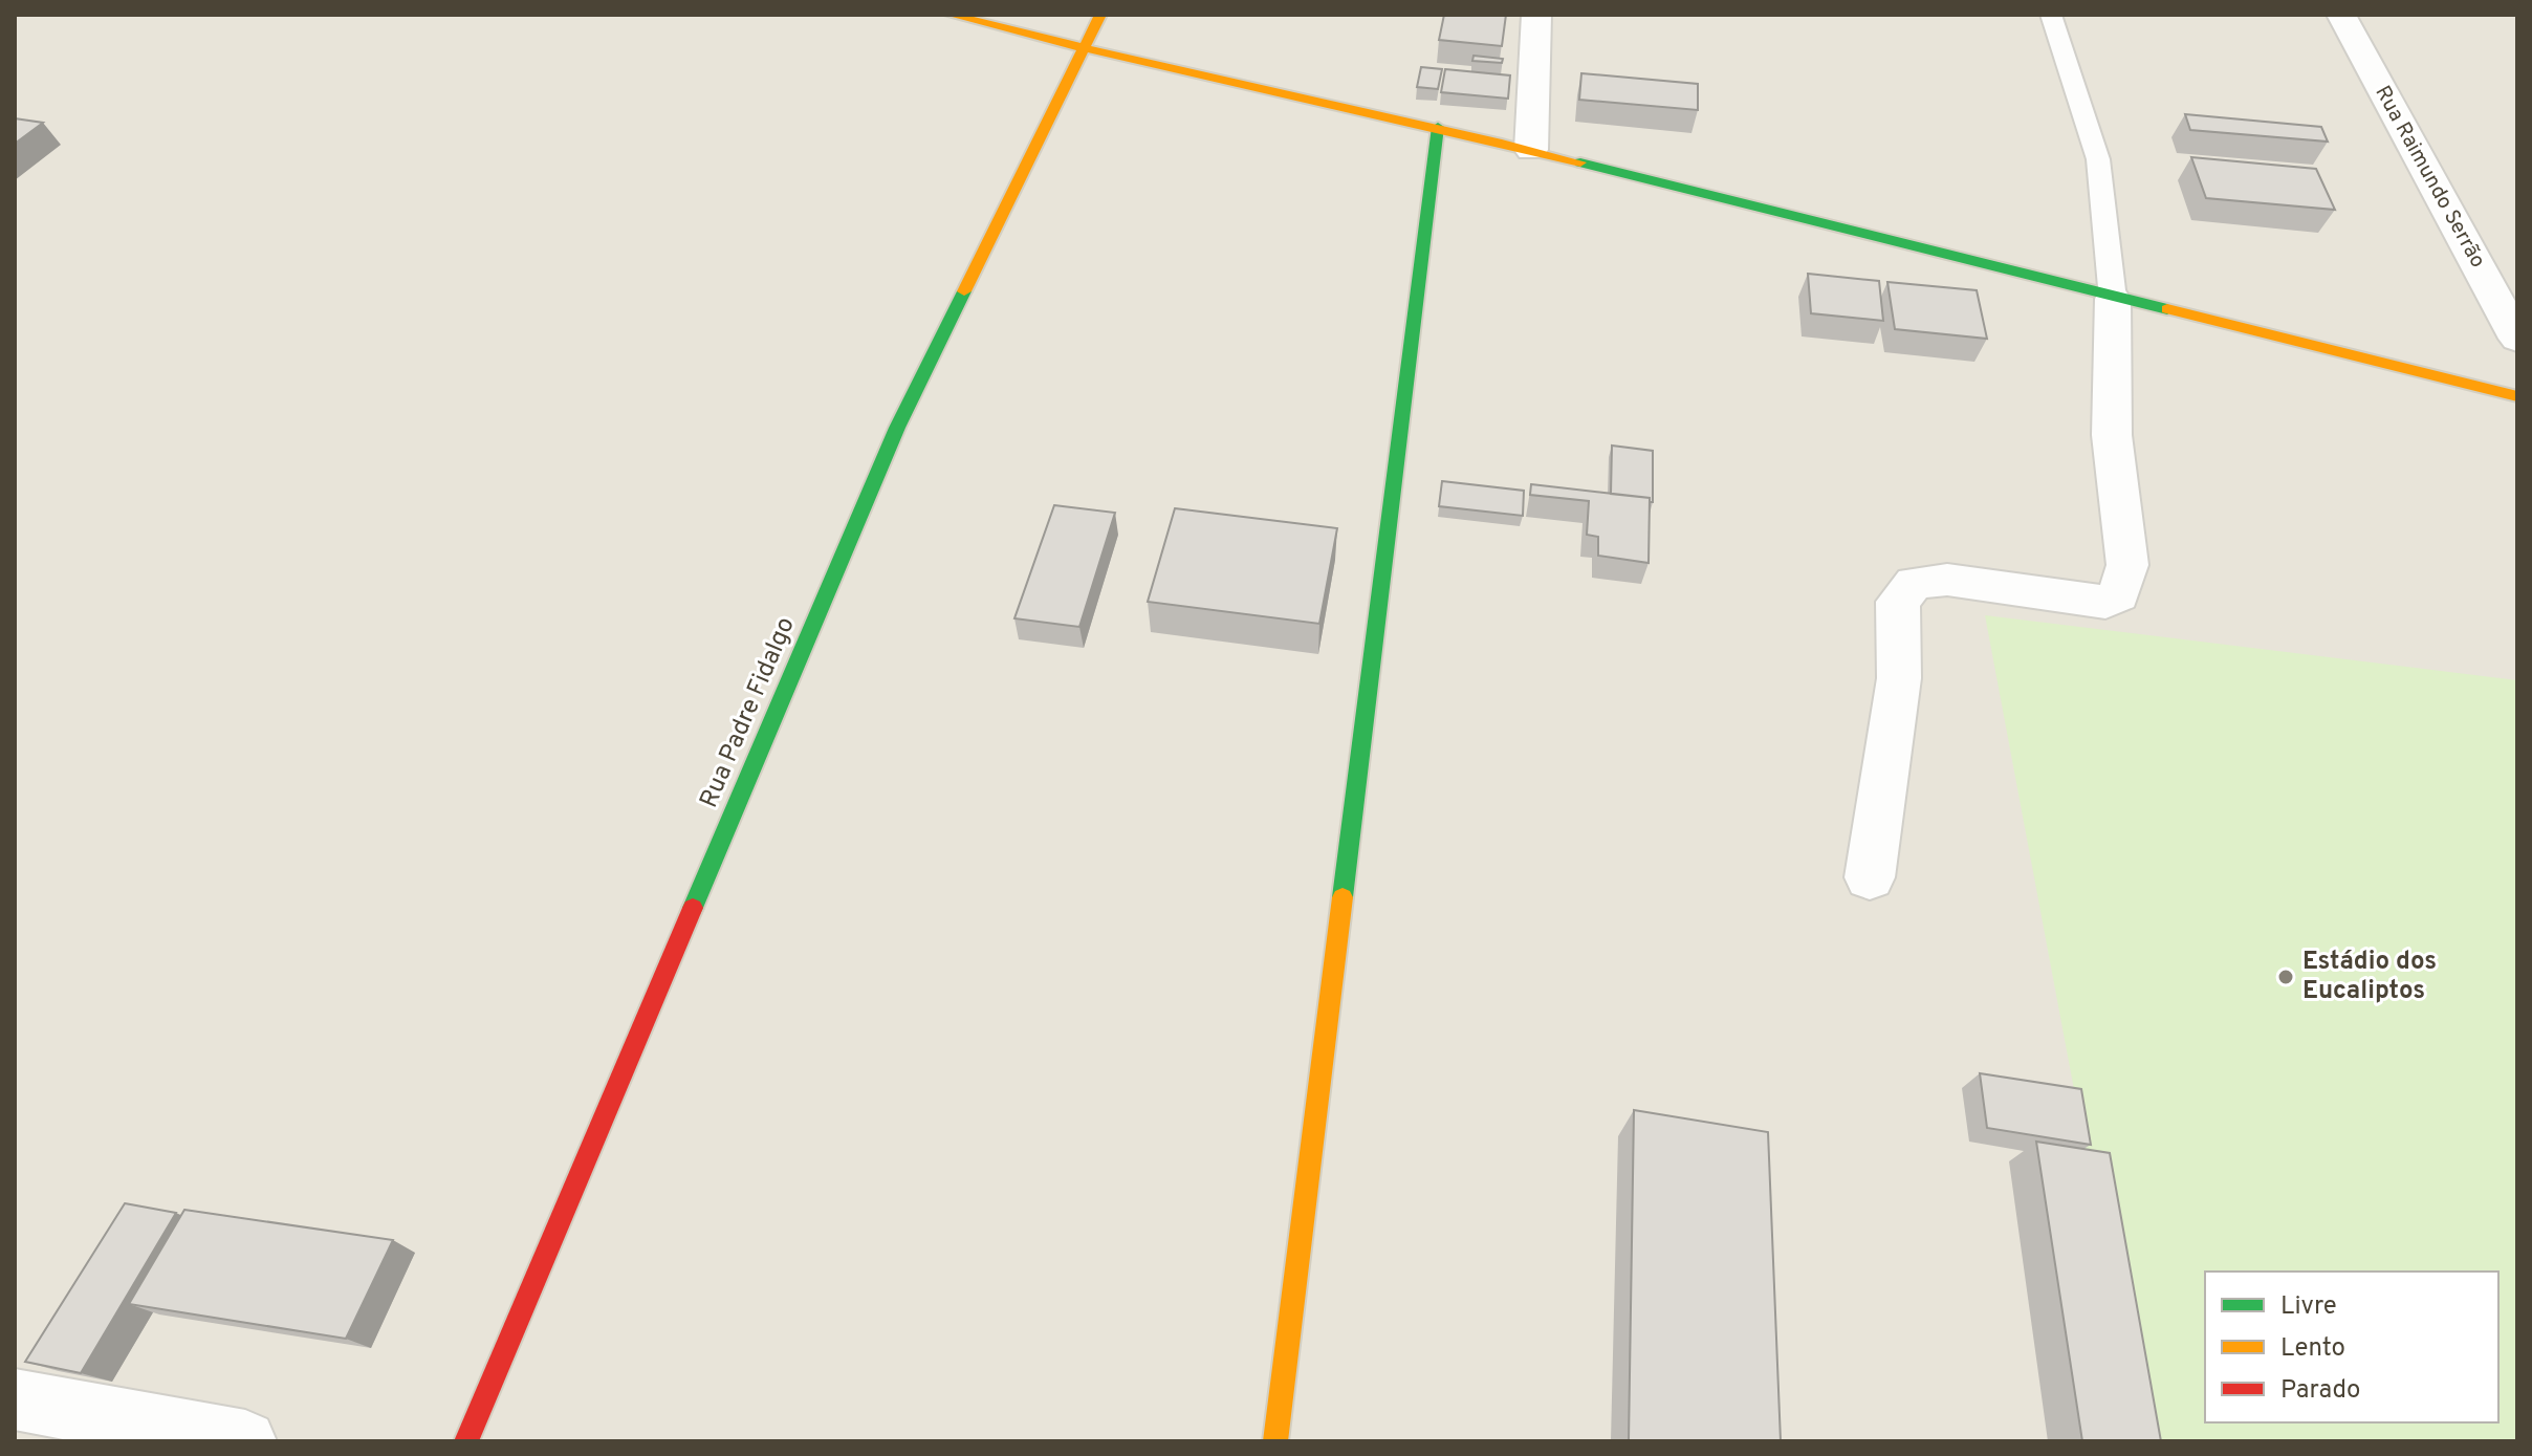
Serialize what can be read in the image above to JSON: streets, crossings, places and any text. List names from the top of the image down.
{
  "streets": {
    "street": ["Rua Raimundo Serrão", "Rua Padre Fidalgo"]
  },
  "places": ["Estádio dos Eucaliptos"],
  "legend": ["Livre", "Lento", "Parado"]
}
